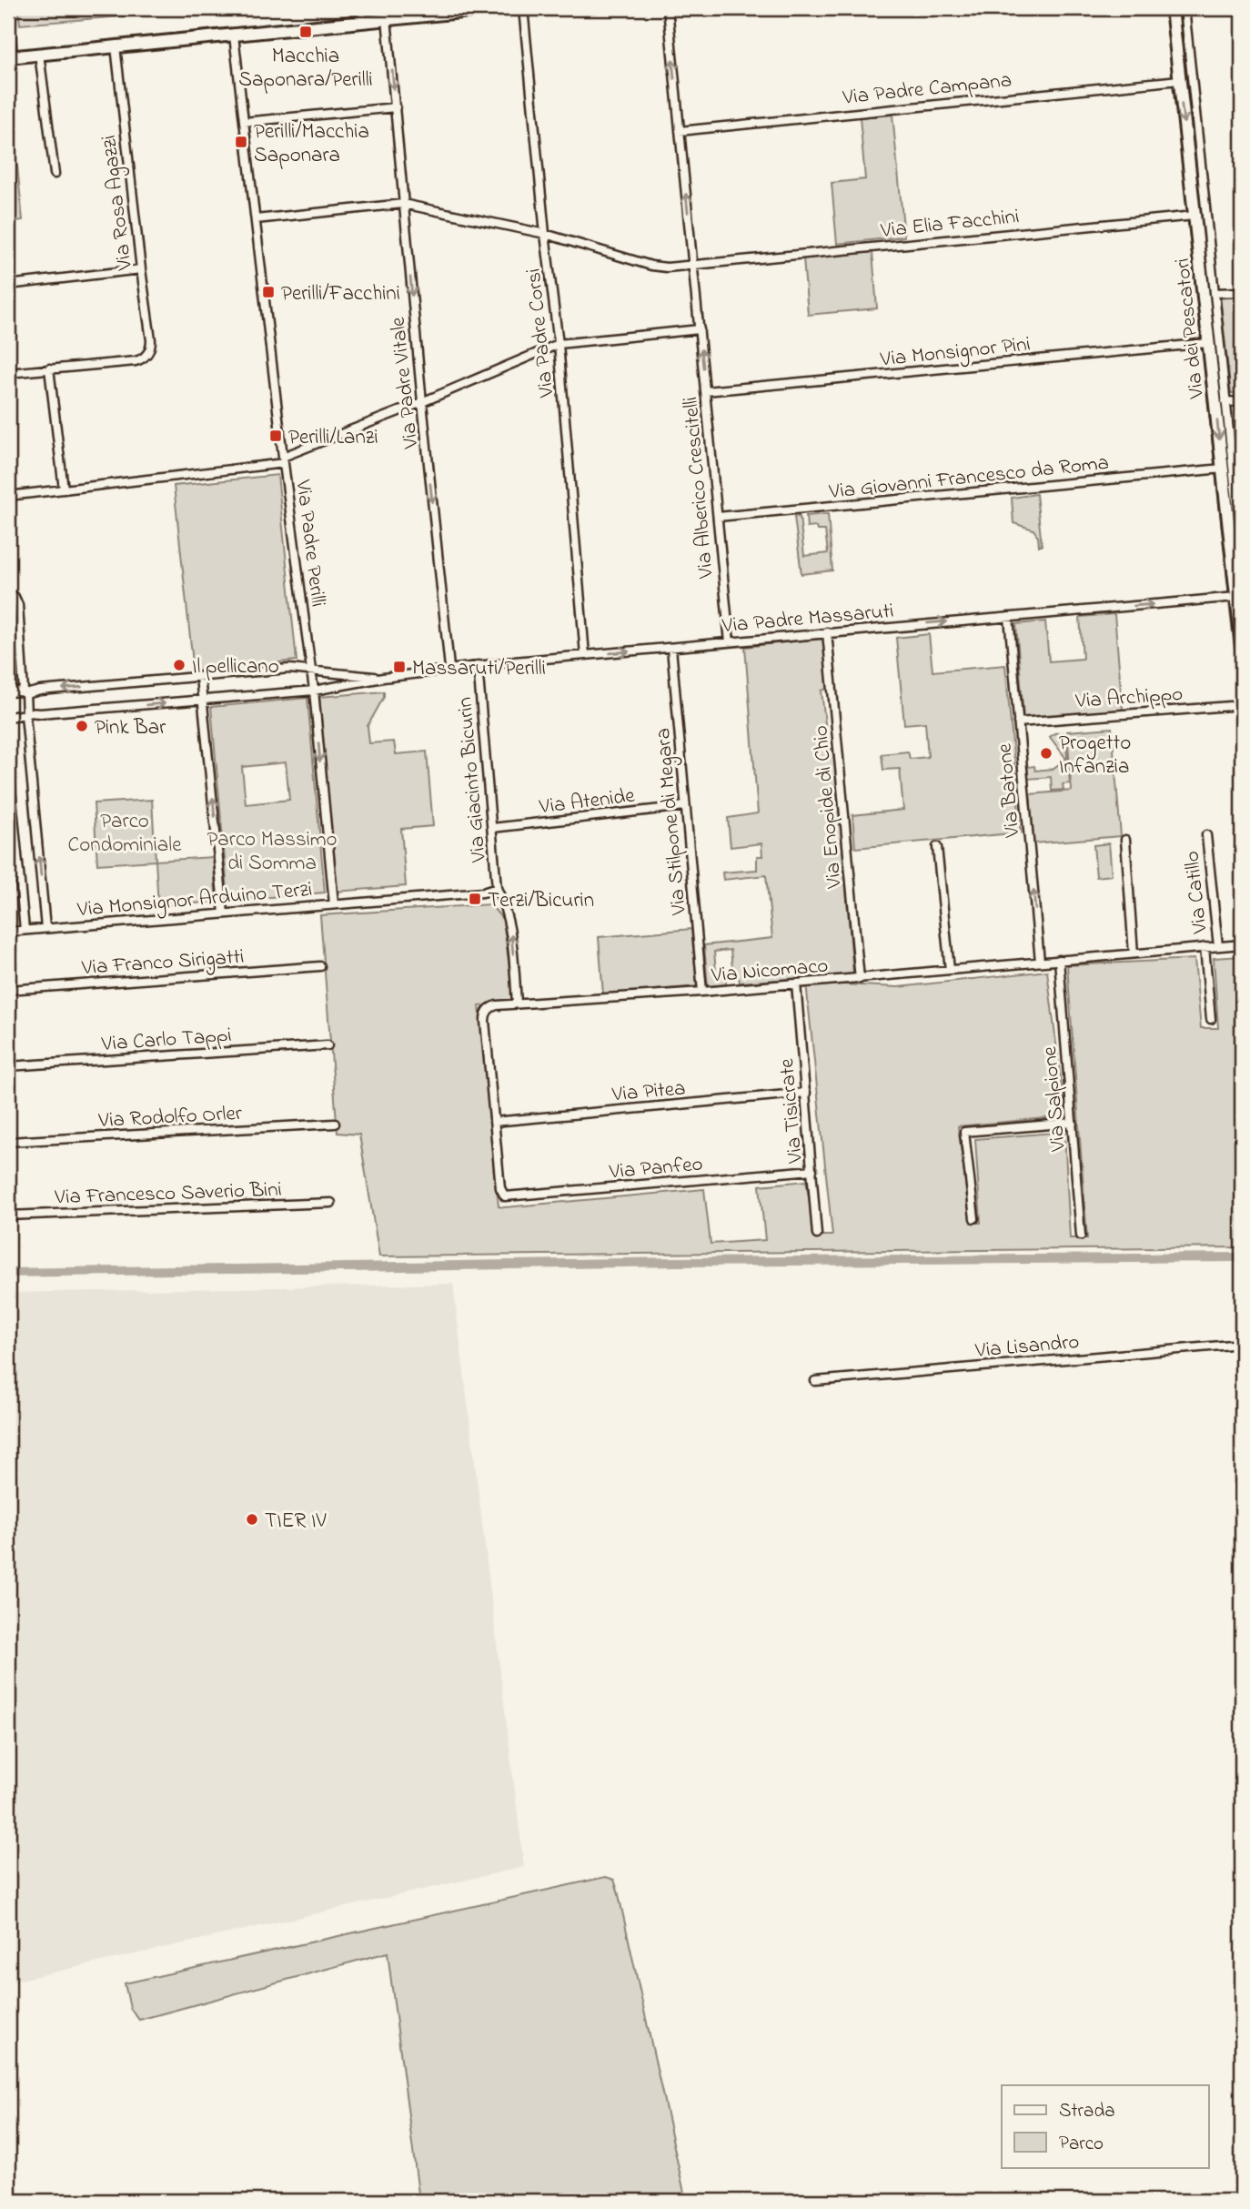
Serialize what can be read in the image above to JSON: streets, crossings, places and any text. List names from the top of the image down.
{
  "streets": {
    "street": [
      "Via Padre Campana",
      "Via Rosa Agazzi",
      "Via Elia Facchini",
      "Via dei Pescatori",
      "Via Padre Corsi",
      "Via Monsignor Pini",
      "Via Padre Vitale",
      "Via Giovanni Francesco da Roma",
      "Via Alberico Crescitelli",
      "Via Padre Perilli",
      "Via Padre Massaruti",
      "Via Archippo",
      "Via Giacinto Bicurin",
      "Via Batone",
      "Via Atenide",
      "Via Enopide di Chio",
      "Via Stilpone di Megara",
      "Via Catillo",
      "Via Monsignor Arduino Terzi",
      "Via Franco Sirigatti",
      "Via Nicomaco",
      "Via Carlo Tappi",
      "Via Pitea",
      "Via Salpione",
      "Via Tisicrate",
      "Via Rodolfo Orler",
      "Via Panfeo",
      "Via Francesco Saverio Bini",
      "Via Lisandro"
    ]
  },
  "crossings": [
    ["Via Padre Campana", "Via dei Pescatori"],
    ["Via Elia Facchini", "Via dei Pescatori"],
    ["Via Elia Facchini", "Via Padre Corsi"],
    ["Via Elia Facchini", "Via Alberico Crescitelli"],
    ["Via dei Pescatori", "Via Monsignor Pini"],
    ["Via dei Pescatori", "Via Giovanni Francesco da Roma"],
    ["Via dei Pescatori", "Via Padre Massaruti"],
    ["Via Padre Corsi", "Via Padre Massaruti"],
    ["Via Monsignor Pini", "Via Alberico Crescitelli"],
    ["Via Padre Vitale", "Via Padre Massaruti"],
    ["Via Giovanni Francesco da Roma", "Via Alberico Crescitelli"],
    ["Via Alberico Crescitelli", "Via Padre Massaruti"],
    ["Via Padre Perilli", "Via Padre Massaruti"],
    ["Via Padre Perilli", "Via Monsignor Arduino Terzi"],
    ["Via Padre Massaruti", "Via Giacinto Bicurin"],
    ["Via Padre Massaruti", "Via Batone"],
    ["Via Padre Massaruti", "Via Enopide di Chio"],
    ["Via Padre Massaruti", "Via Stilpone di Megara"],
    ["Via Archippo", "Via Batone"],
    ["Via Giacinto Bicurin", "Via Atenide"],
    ["Via Giacinto Bicurin", "Via Monsignor Arduino Terzi"],
    ["Via Giacinto Bicurin", "Via Nicomaco"],
    ["Via Batone", "Via Nicomaco"],
    ["Via Atenide", "Via Stilpone di Megara"],
    ["Via Enopide di Chio", "Via Nicomaco"],
    ["Via Stilpone di Megara", "Via Nicomaco"],
    ["Via Catillo", "Via Nicomaco"],
    ["Via Nicomaco", "Via Pitea"],
    ["Via Nicomaco", "Via Salpione"],
    ["Via Nicomaco", "Via Tisicrate"],
    ["Via Nicomaco", "Via Panfeo"],
    ["Via Pitea", "Via Tisicrate"],
    ["Via Tisicrate", "Via Panfeo"]
  ],
  "one_way": ["Via Padre Vitale", "Via Batone"],
  "parks": ["Parco Condominiale", "Parco Massimo di Somma"],
  "places": {
    "transit": [
      "Macchia Saponara/Perilli",
      "Perilli/Macchia Saponara",
      "Perilli/Facchini",
      "Perilli/Lanzi",
      "Massaruti/Perilli",
      "Terzi/Bicurin"
    ],
    "other": [
      "Il pellicano",
      "Pink Bar",
      "Progetto Infanzia",
      "TIER IV"
    ]
  },
  "legend": ["Strada", "Parco"]
}
